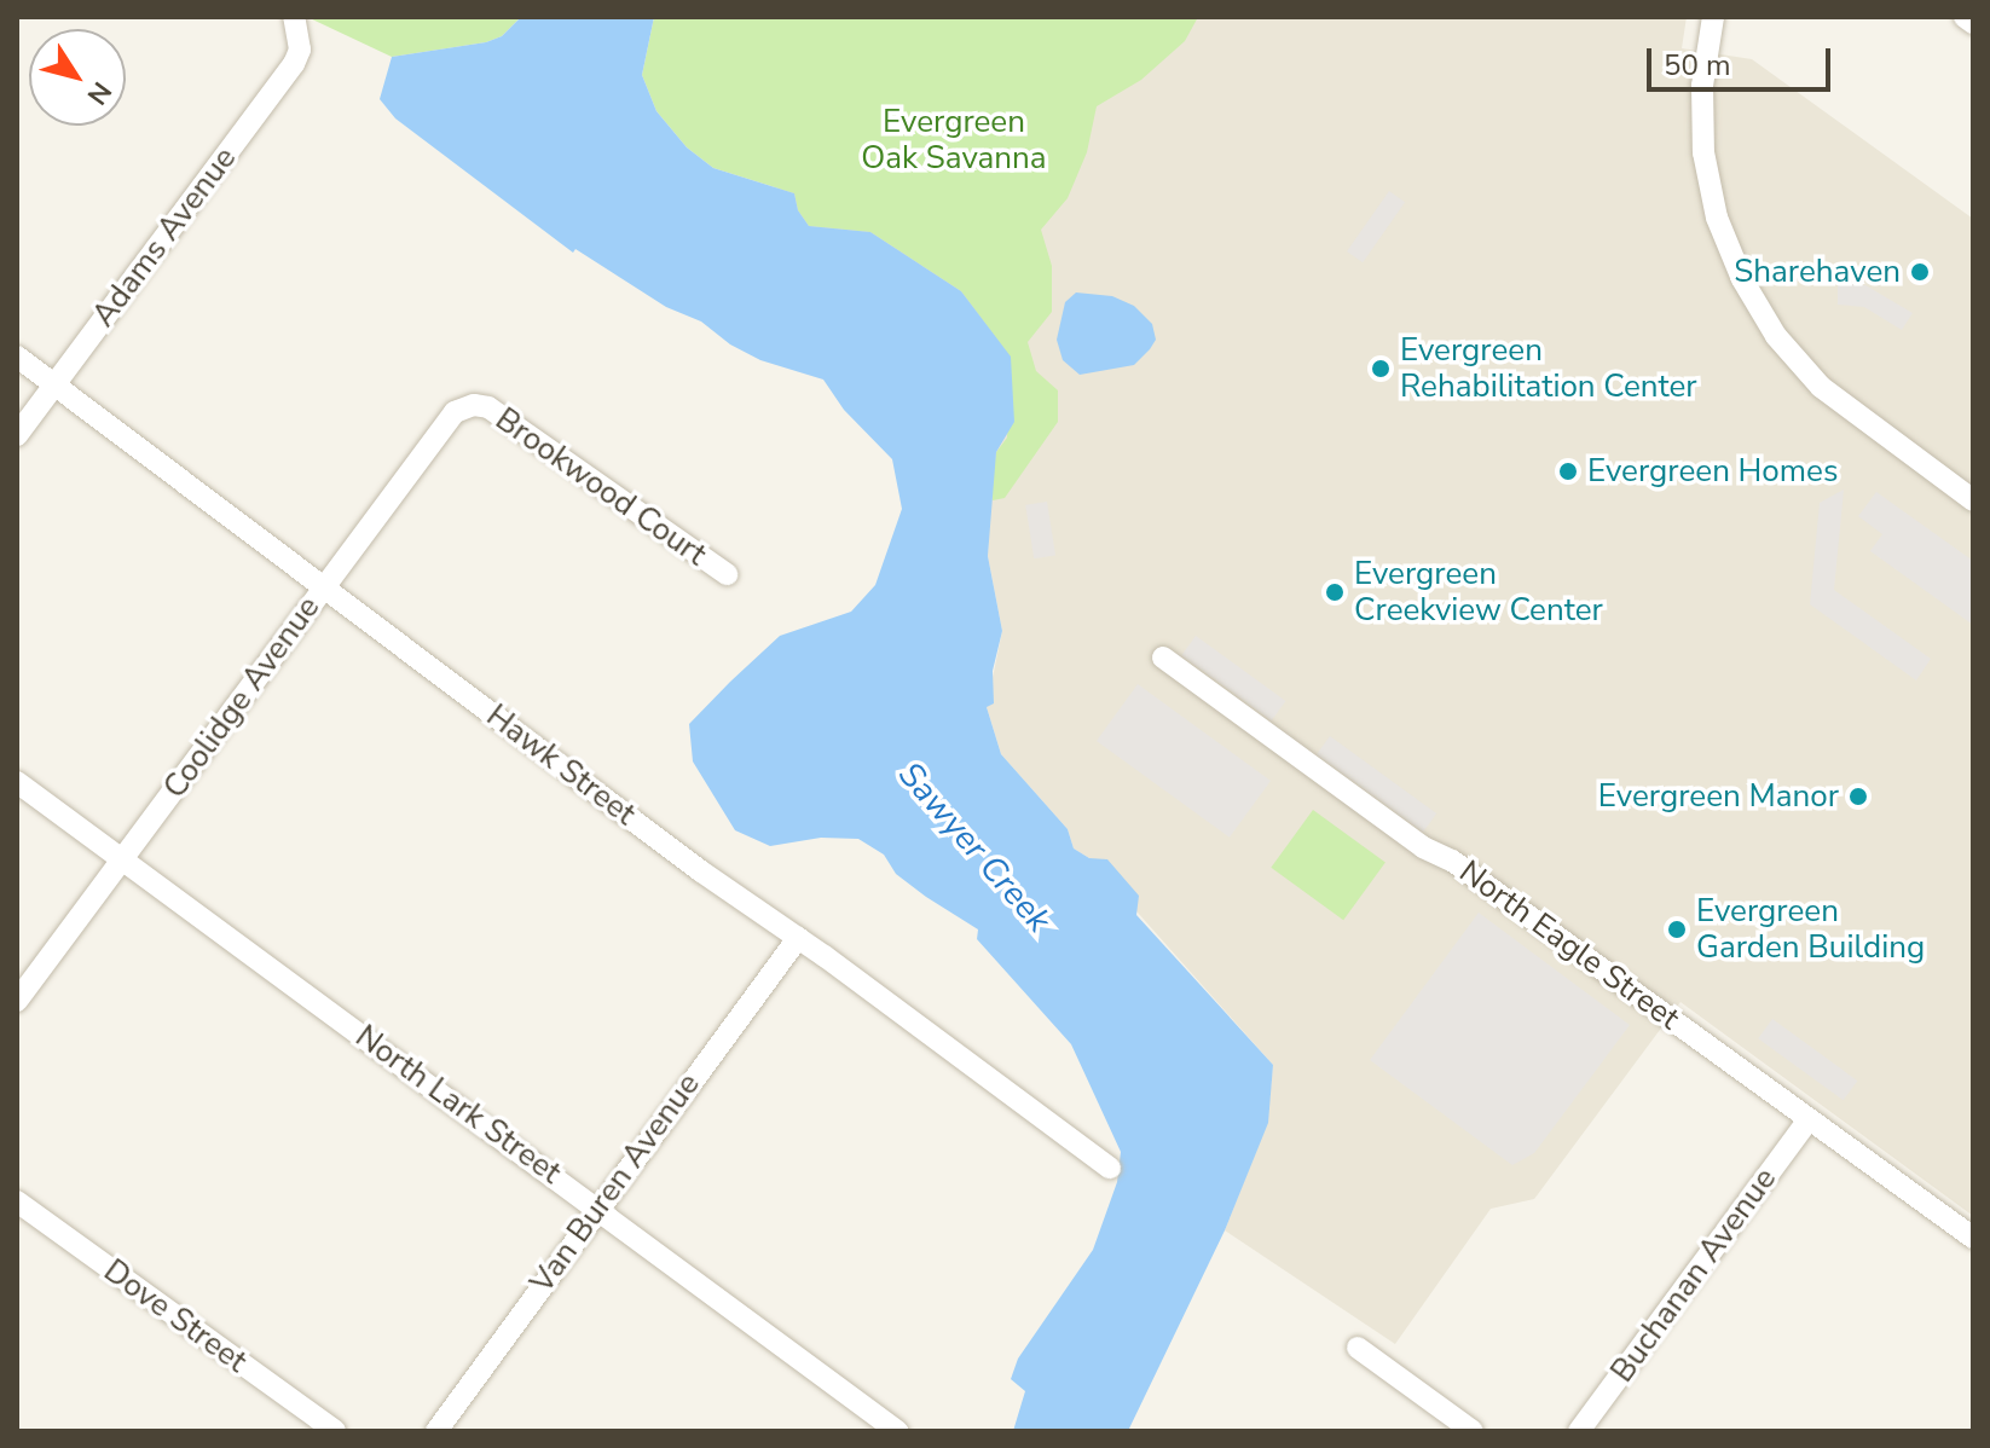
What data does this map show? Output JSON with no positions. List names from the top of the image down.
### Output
{
  "streets": {
    "street": [
      "Adams Avenue",
      "Brookwood Court",
      "Coolidge Avenue",
      "Hawk Street",
      "North Eagle Street",
      "North Lark Street",
      "Van Buren Avenue",
      "Buchanan Avenue",
      "Dove Street"
    ]
  },
  "crossings": [
    ["Adams Avenue", "Hawk Street"],
    ["Brookwood Court", "Coolidge Avenue"],
    ["Coolidge Avenue", "Hawk Street"],
    ["Coolidge Avenue", "North Lark Street"],
    ["Hawk Street", "Van Buren Avenue"],
    ["North Eagle Street", "Buchanan Avenue"],
    ["North Lark Street", "Van Buren Avenue"]
  ],
  "water": ["Sawyer Creek"],
  "parks": ["Evergreen Oak Savanna"],
  "places": [
    "Sharehaven",
    "Evergreen Rehabilitation Center",
    "Evergreen Homes",
    "Evergreen Creekview Center",
    "Evergreen Manor",
    "Evergreen Garden Building"
  ],
  "scale_bar": "50 m",
  "north": "bottom right"
}
